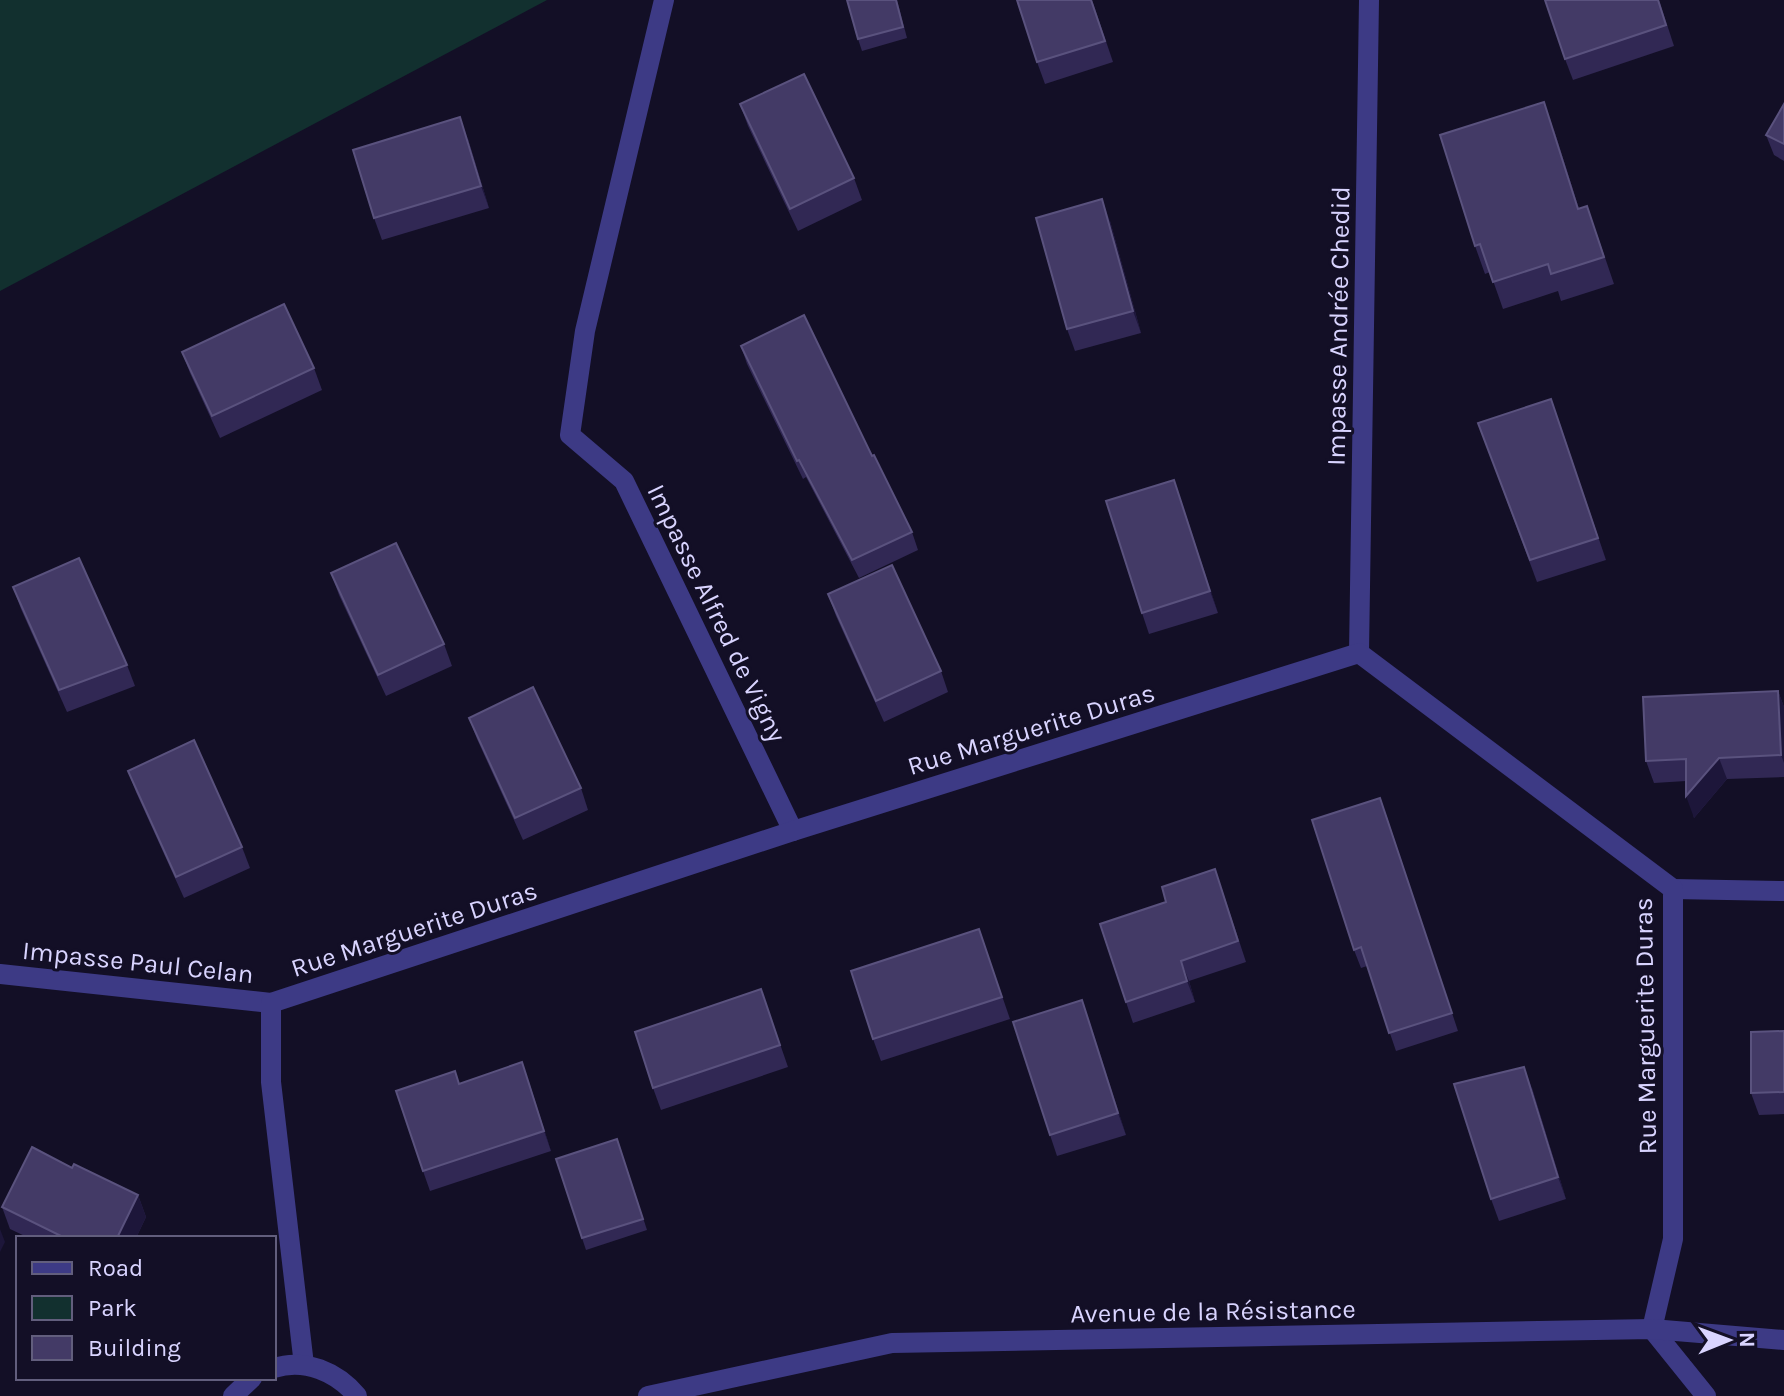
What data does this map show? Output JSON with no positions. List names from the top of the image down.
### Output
{
  "streets": {
    "street": [
      "Impasse Andrée Chedid",
      "Impasse Alfred de Vigny",
      "Rue Marguerite Duras",
      "Impasse Paul Celan",
      "Avenue de la Résistance"
    ]
  },
  "crossings": [
    ["Impasse Andrée Chedid", "Rue Marguerite Duras"],
    ["Impasse Alfred de Vigny", "Rue Marguerite Duras"],
    ["Rue Marguerite Duras", "Impasse Paul Celan"],
    ["Rue Marguerite Duras", "Avenue de la Résistance"]
  ],
  "legend": ["Road", "Park", "Building"],
  "north": "right"
}
